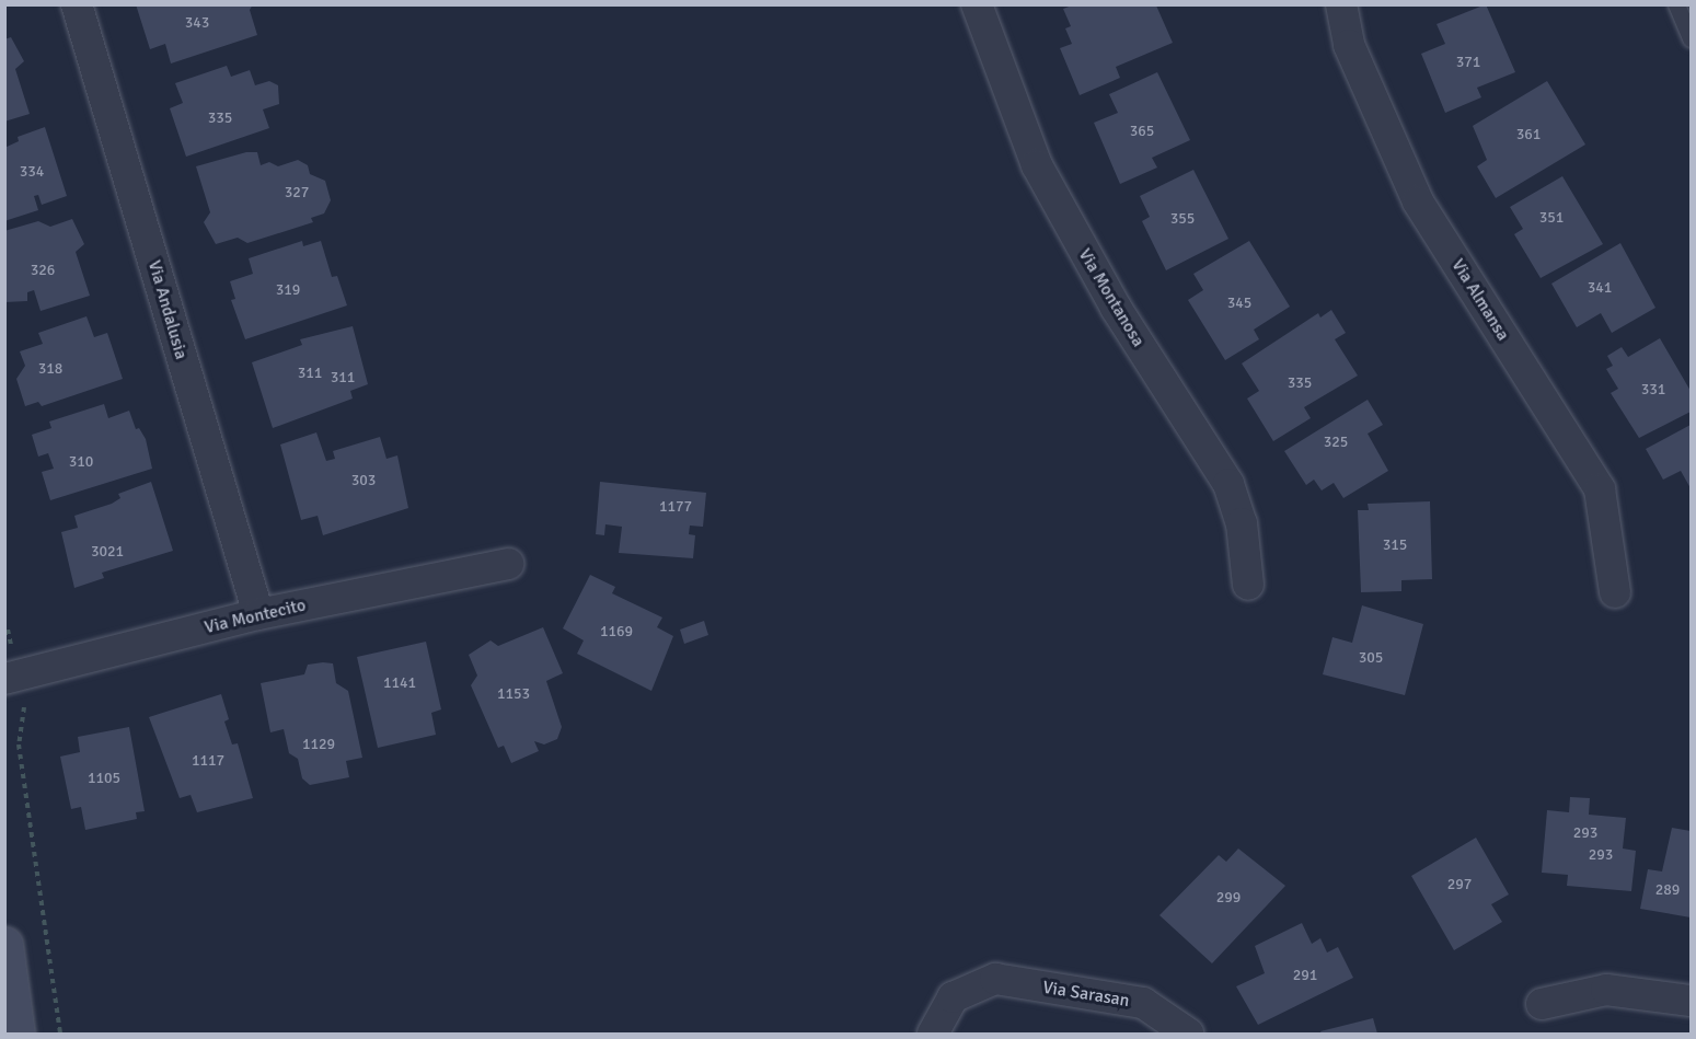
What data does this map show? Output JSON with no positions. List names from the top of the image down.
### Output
{
  "streets": {
    "street": [
      "Via Montanosa",
      "Via Almansa",
      "Via Andalusia",
      "Via Montecito",
      "Via Sarasan"
    ]
  },
  "crossings": [
    ["Via Andalusia", "Via Montecito"]
  ],
  "house_numbers": [
    "343",
    "371",
    "335",
    "365",
    "361",
    "334",
    "327",
    "351",
    "355",
    "326",
    "341",
    "319",
    "345",
    "318",
    "311",
    "311",
    "335",
    "331",
    "325",
    "310",
    "303",
    "1177",
    "315",
    "3021",
    "1169",
    "305",
    "1141",
    "1153",
    "1129",
    "1117",
    "1105",
    "293",
    "293",
    "297",
    "289",
    "299",
    "291"
  ]
}
